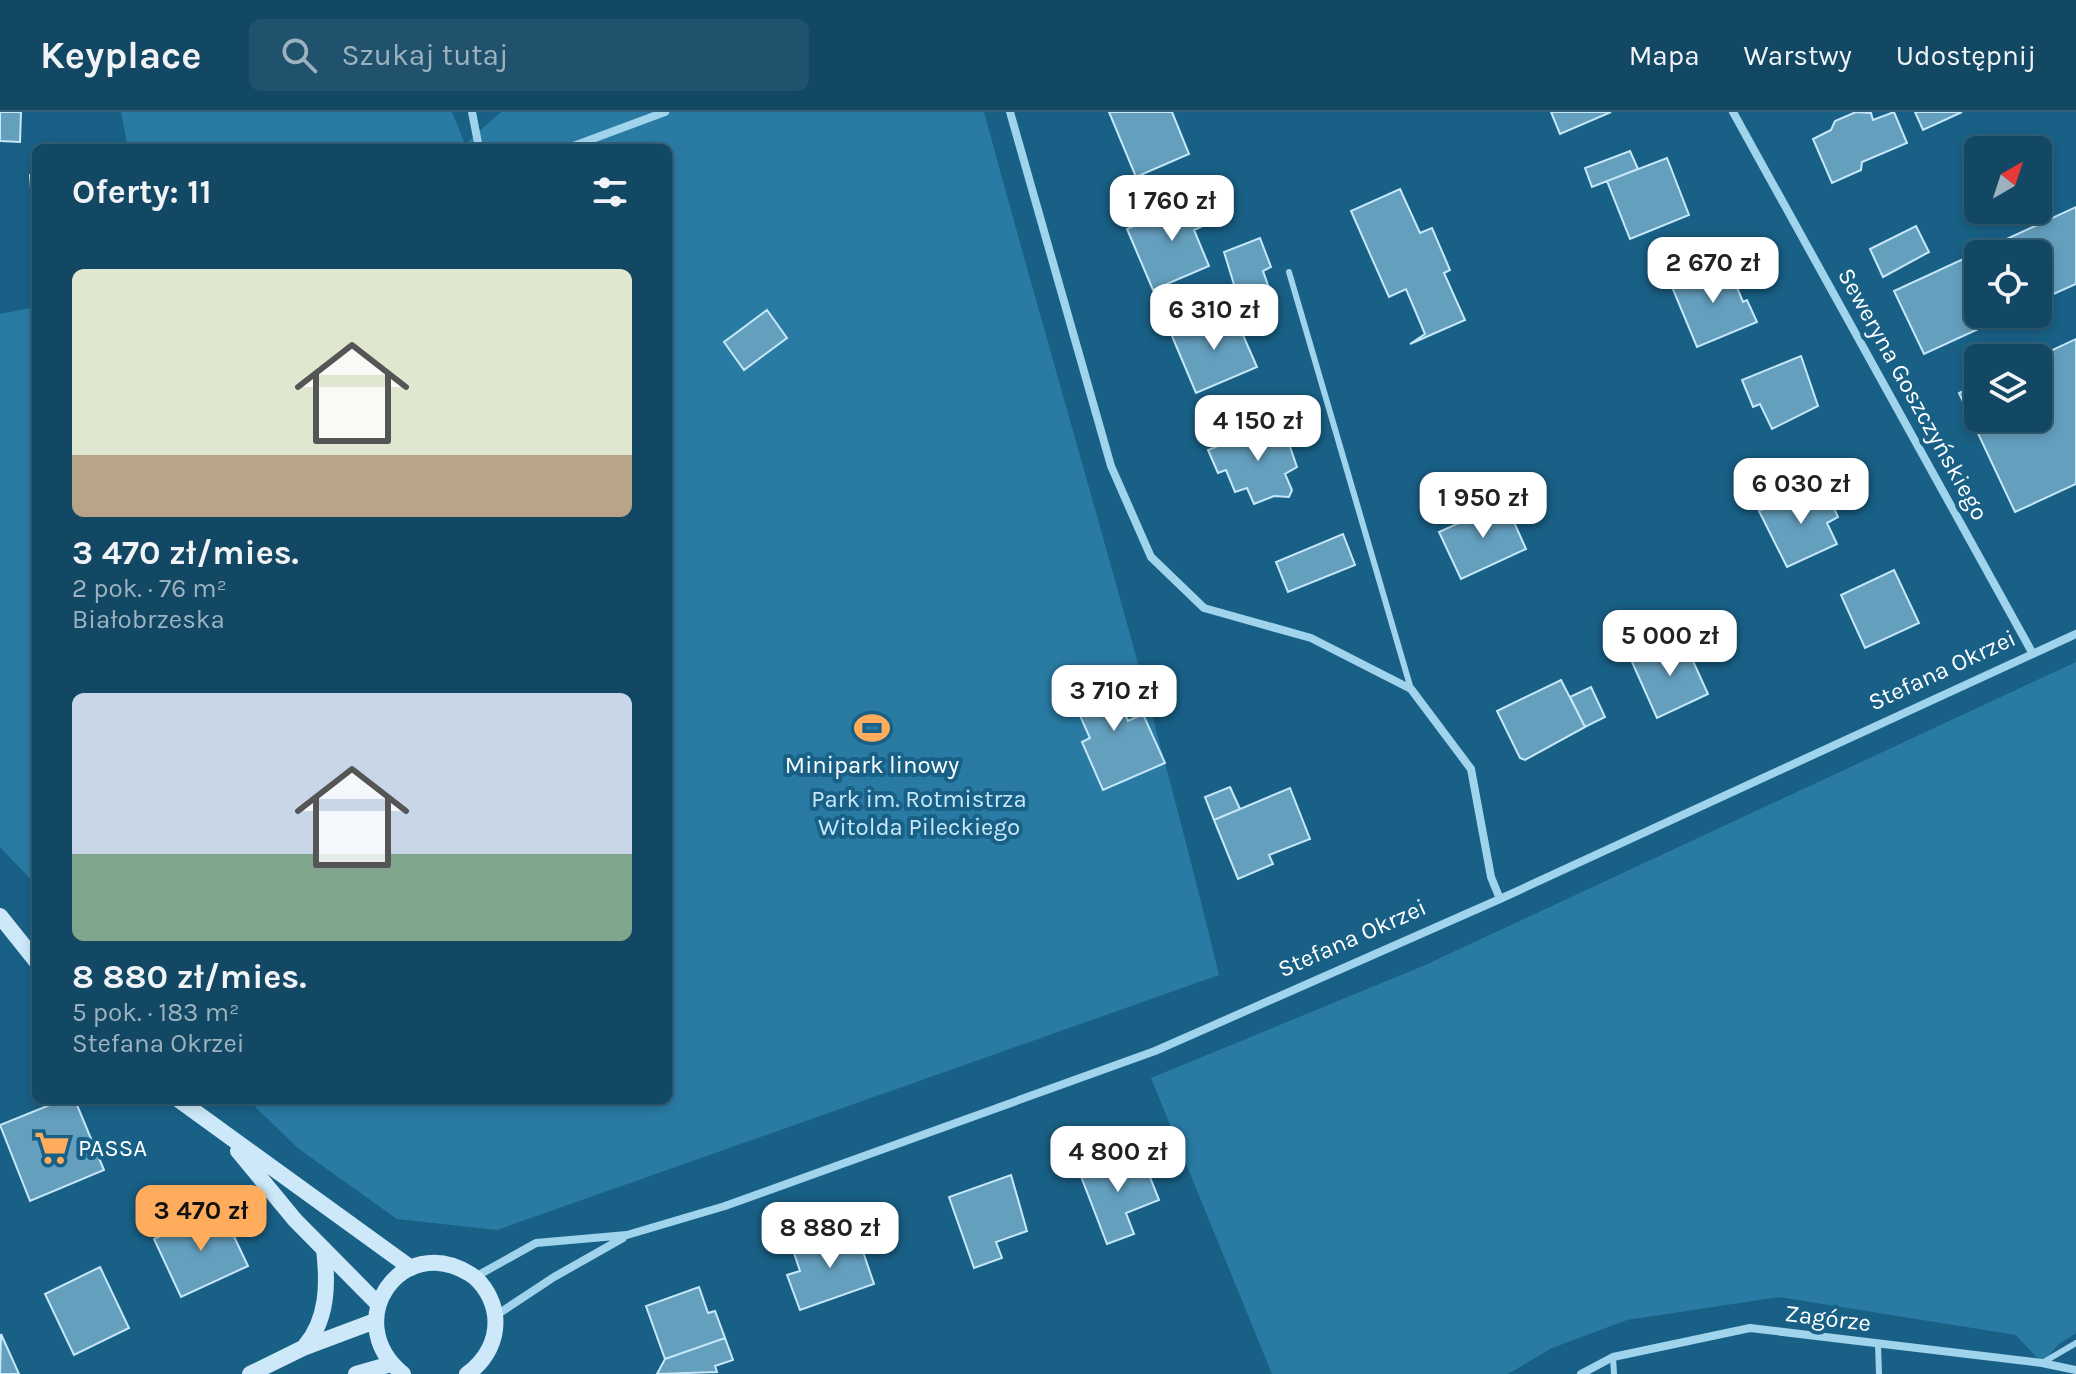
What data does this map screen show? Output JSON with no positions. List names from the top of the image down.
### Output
{
  "streets": {
    "street": ["Seweryna Goszczyńskiego", "Stefana Okrzei", "Zagórze"]
  },
  "crossings": [
    ["Seweryna Goszczyńskiego", "Stefana Okrzei"]
  ],
  "parks": ["Park im. Rotmistrza Witolda Pileckiego"],
  "places": {
    "sports": ["Minipark linowy"],
    "supermarket": ["PASSA"]
  },
  "north": "top right",
  "page": {
    "header": "Keyplace",
    "search": "Szukaj tutaj",
    "nav": ["Mapa", "Warstwy", "Udostępnij"],
    "heading": "Oferty: 11",
    "price": [
      "1 760 zł",
      "2 670 zł",
      "6 310 zł",
      "4 150 zł",
      "6 030 zł",
      "1 950 zł",
      "5 000 zł",
      "3 710 zł",
      "4 800 zł",
      "3 470 zł",
      "8 880 zł"
    ],
    "list": [
      {
        "name": "3 470 zł/mies.",
        "note": "2 pok. · 76 m² · Białobrzeska"
      },
      {
        "name": "8 880 zł/mies.",
        "note": "5 pok. · 183 m² · Stefana Okrzei"
      }
    ]
  }
}
